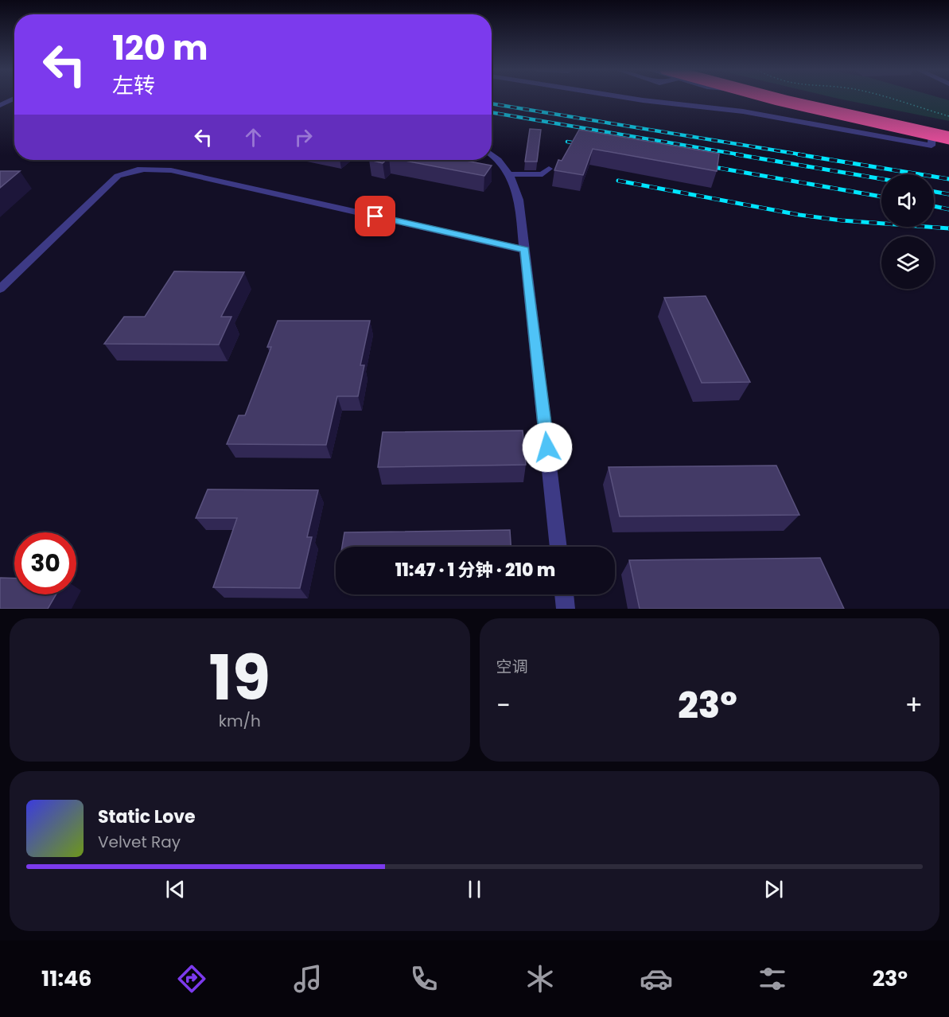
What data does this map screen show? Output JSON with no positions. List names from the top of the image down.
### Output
{
  "page": {
    "turn": ["120 m", "左转"],
    "limit": "30",
    "trip": "11:47 · 1 分钟 · 210 m",
    "tile": [
      ["19", "km/h"],
      "空调"
    ],
    "heat": ["−", "23°", "+"],
    "song": ["Static Love", "Velvet Ray"],
    "tabs": ["11:46", "23°"]
  }
}
